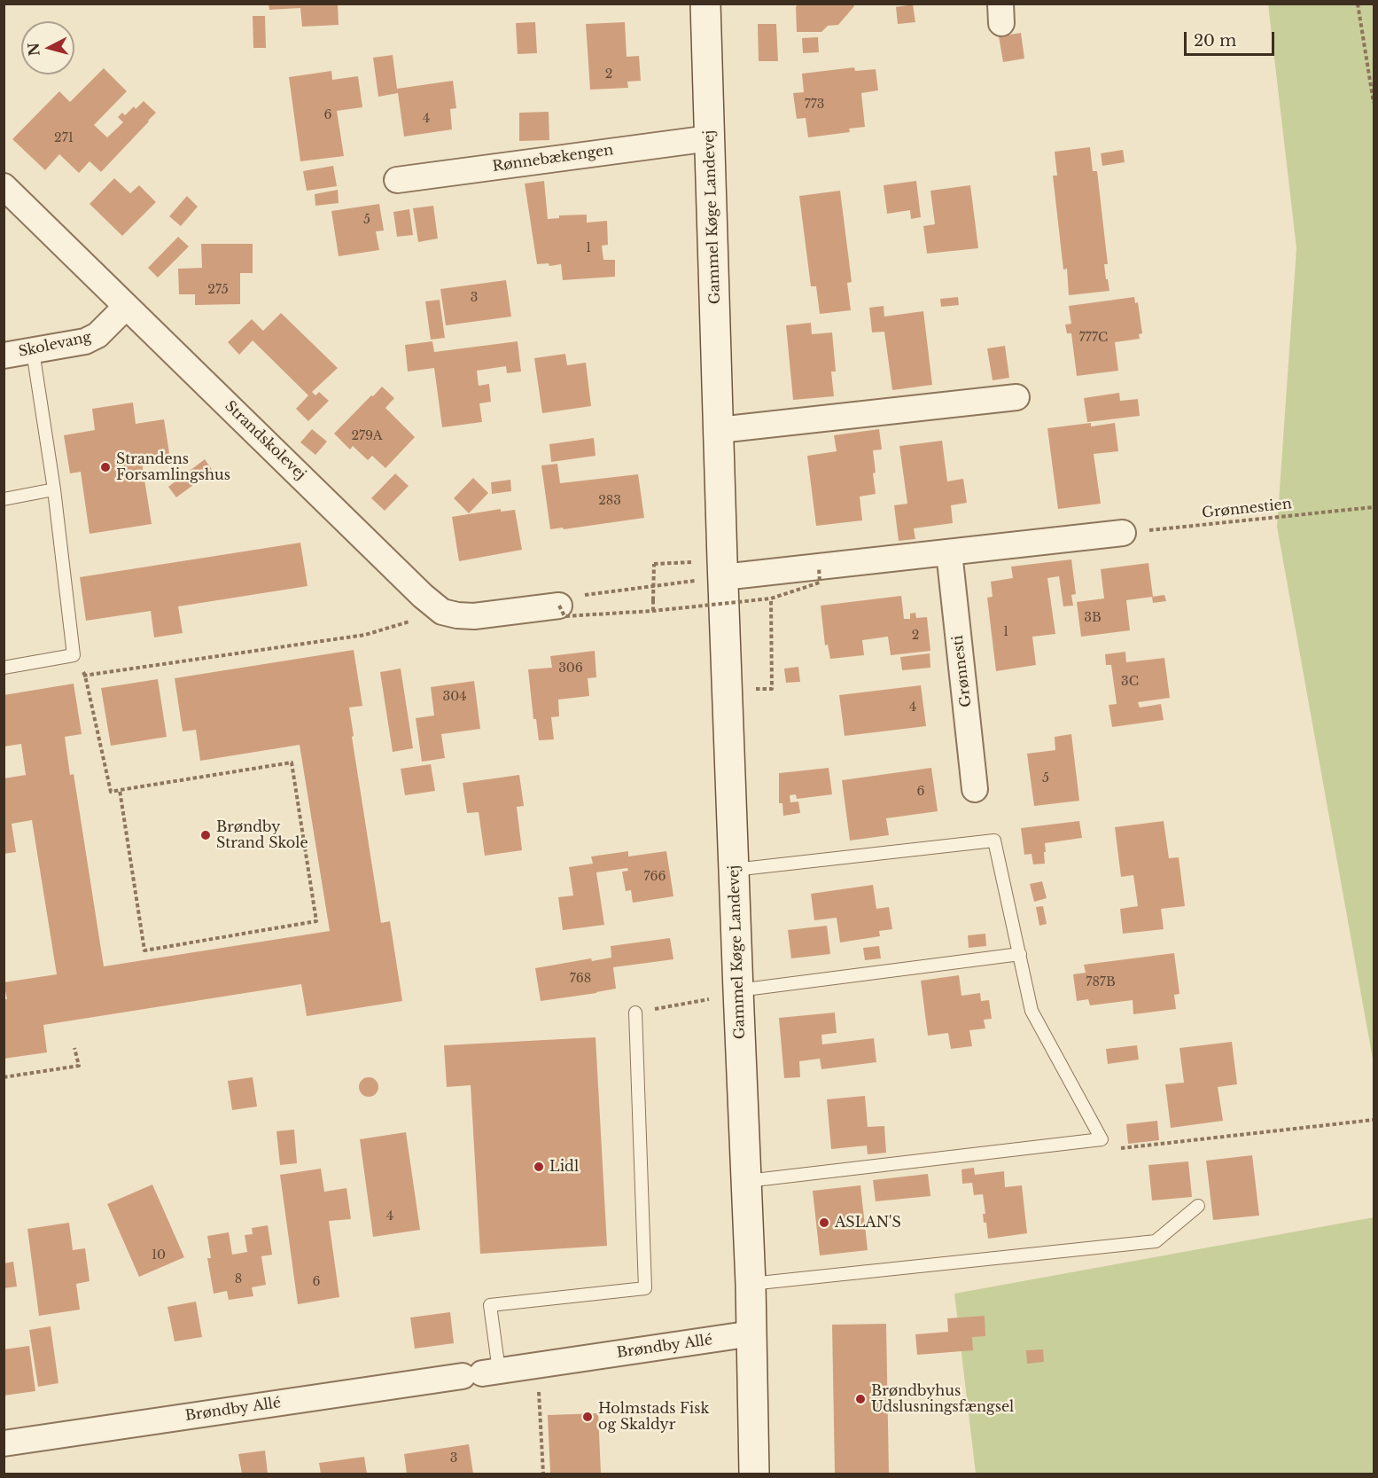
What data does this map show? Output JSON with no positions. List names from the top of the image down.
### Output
{
  "streets": {
    "main road": ["Gammel Køge Landevej"],
    "street": [
      "Rønnebækengen",
      "Skolevang",
      "Strandskolevej",
      "Grønnesti",
      "Brøndby Allé"
    ],
    "path": ["Grønnestien"]
  },
  "crossings": [
    ["Rønnebækengen", "Gammel Køge Landevej"],
    ["Gammel Køge Landevej", "Brøndby Allé"],
    ["Skolevang", "Strandskolevej"]
  ],
  "places": [
    "Strandens Forsamlingshus",
    "Brøndby Strand Skole",
    "Lidl",
    "ASLAN'S",
    "Brøndbyhus Udslusningsfængsel",
    "Holmstads Fisk og Skaldyr"
  ],
  "house_numbers": [
    "2",
    "773",
    "6",
    "4",
    "271",
    "5",
    "1",
    "275",
    "3",
    "777C",
    "279A",
    "283",
    "3B",
    "1",
    "2",
    "306",
    "3C",
    "304",
    "4",
    "5",
    "6",
    "766",
    "768",
    "787B",
    "4",
    "10",
    "8",
    "6",
    "3"
  ],
  "scale_bar": "20 m",
  "north": "left"
}
